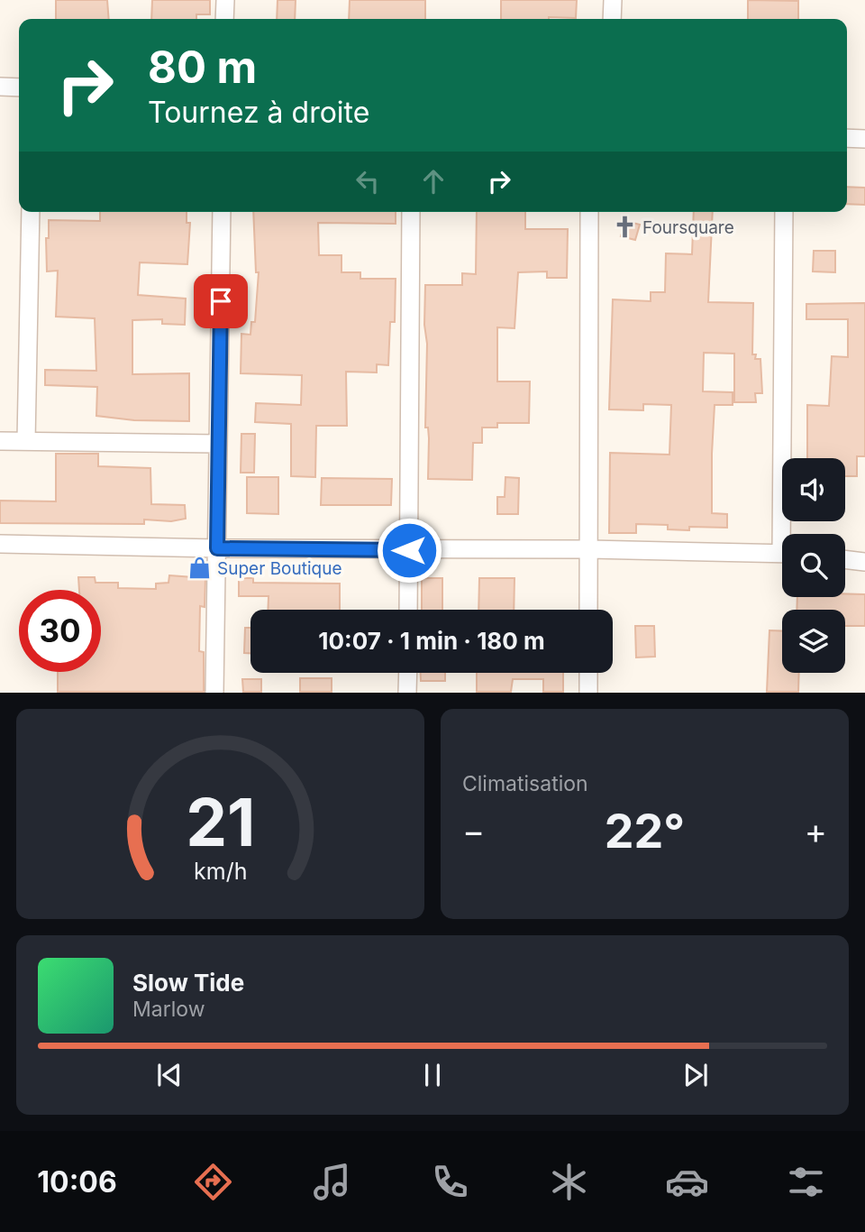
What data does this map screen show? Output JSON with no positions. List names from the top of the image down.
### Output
{
  "places": {
    "church": ["Foursquare"],
    "shop": ["Super Boutique"]
  },
  "page": {
    "turn": ["80 m", "Tournez à droite"],
    "limit": "30",
    "trip": "10:07 · 1 min · 180 m",
    "tile": "Climatisation",
    "heat": ["−", "22°", "+"],
    "song": ["Slow Tide", "Marlow"],
    "tabs": "10:06",
    "gauge": ["21", "km/h"]
  }
}
